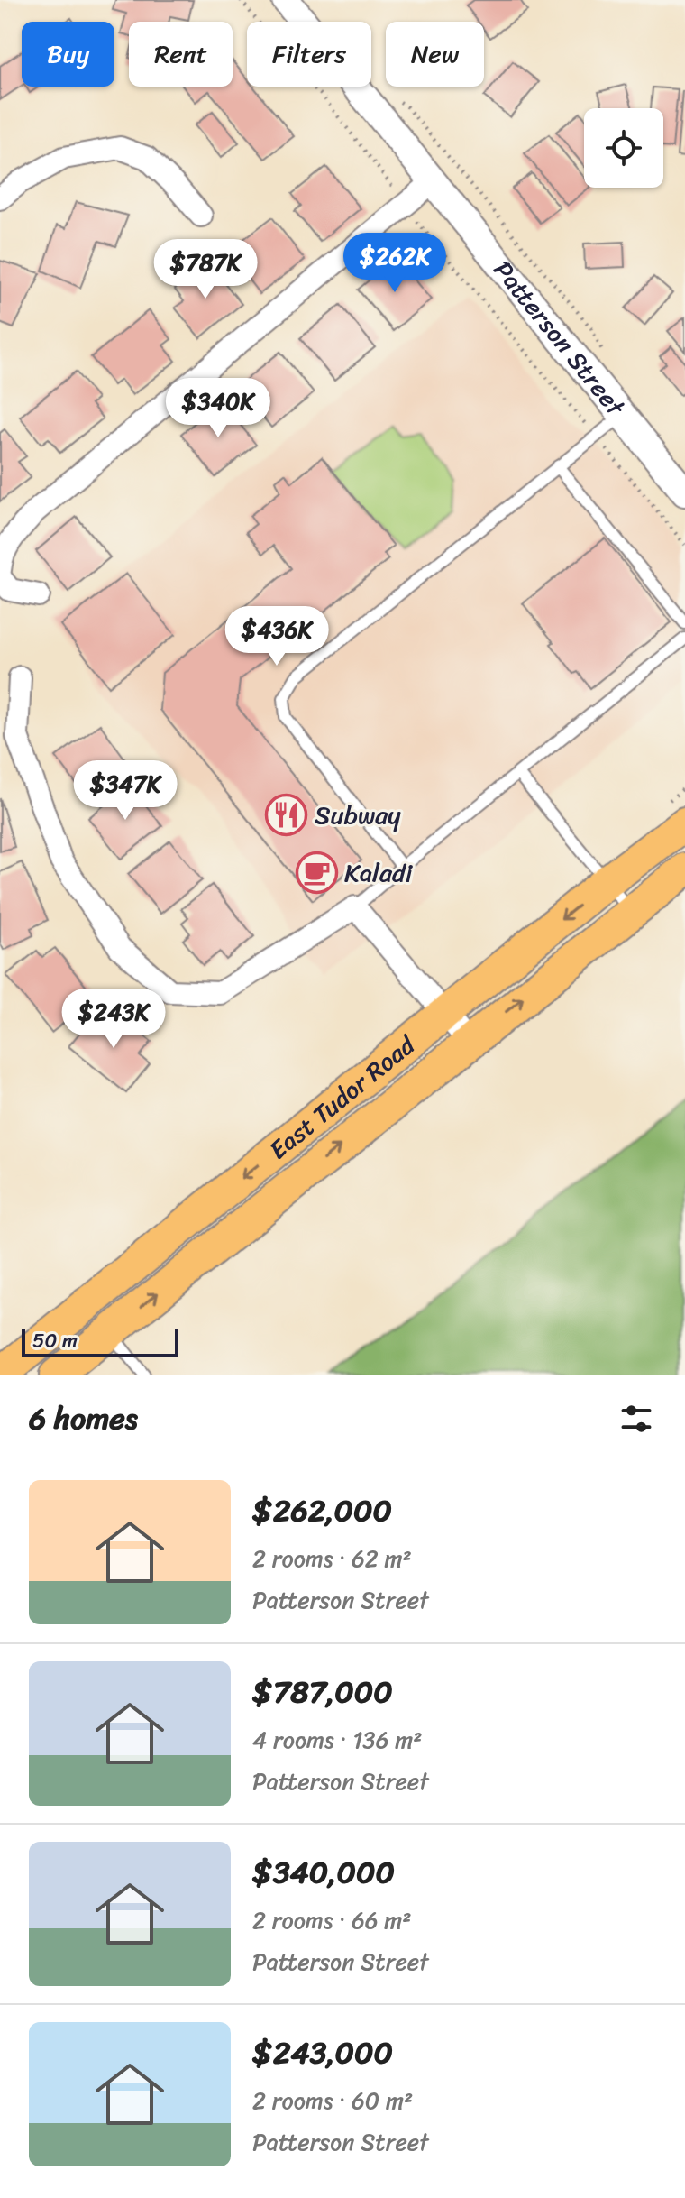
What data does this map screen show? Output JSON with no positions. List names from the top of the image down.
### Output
{
  "streets": {
    "main road": ["East Tudor Road"],
    "street": ["Patterson Street"]
  },
  "places": {
    "restaurant": ["Subway"],
    "cafe": ["Kaladi"]
  },
  "scale_bar": "50 m",
  "page": {
    "chip": [
      "Buy",
      "Rent",
      "Filters",
      "New"
    ],
    "price": [
      "$262K",
      "$787K",
      "$340K",
      "$436K",
      "$347K",
      "$243K"
    ],
    "scale": "50 m",
    "heading": "6 homes",
    "list": [
      {
        "name": "$262,000",
        "note": "2 rooms · 62 m² · Patterson Street"
      },
      {
        "name": "$787,000",
        "note": "4 rooms · 136 m² · Patterson Street"
      },
      {
        "name": "$340,000",
        "note": "2 rooms · 66 m² · Patterson Street"
      },
      {
        "name": "$243,000",
        "note": "2 rooms · 60 m² · Patterson Street"
      }
    ]
  }
}
